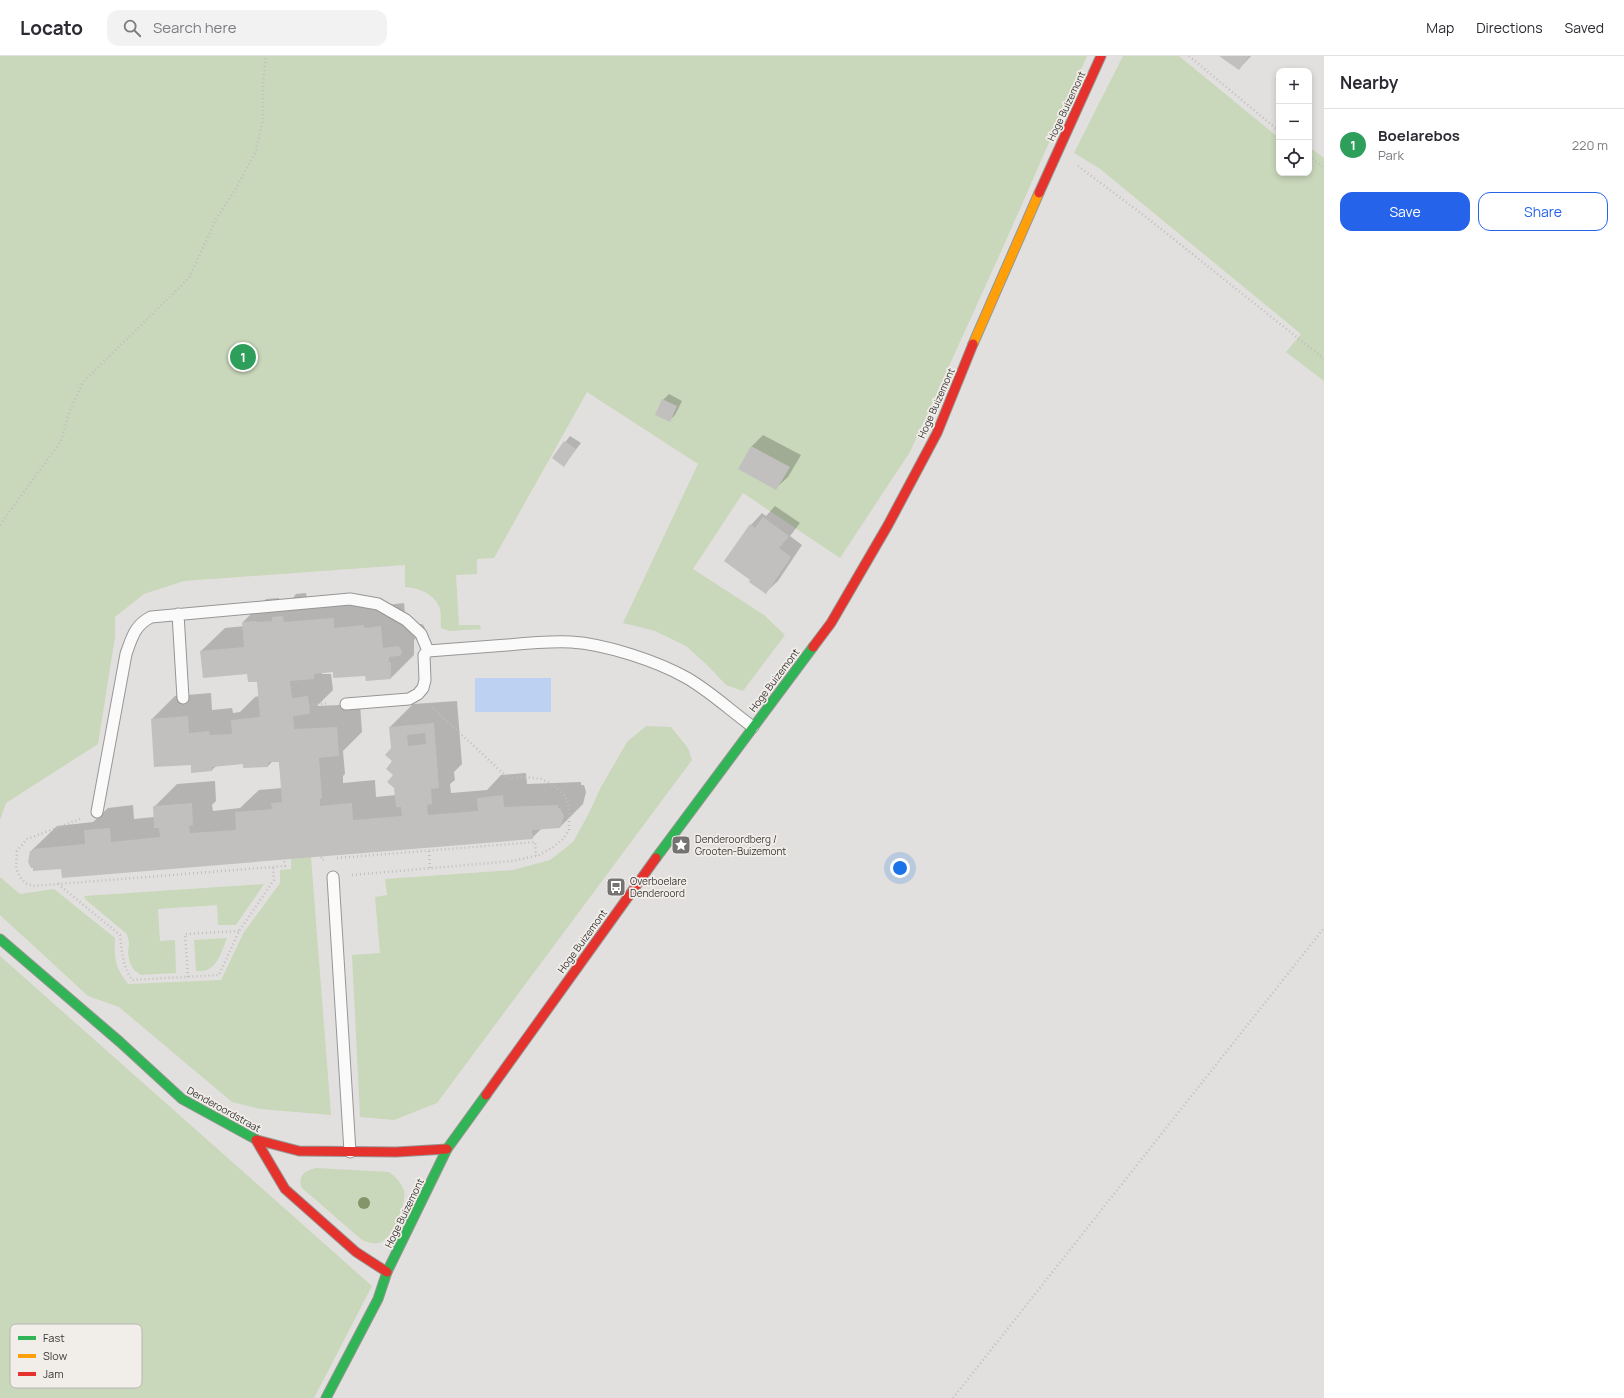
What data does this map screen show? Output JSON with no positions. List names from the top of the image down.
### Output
{
  "streets": {
    "street": ["Hoge Buizemont", "Denderoordstraat"]
  },
  "crossings": [
    ["Hoge Buizemont", "Denderoordstraat"]
  ],
  "places": {
    "place": ["Denderoordberg / Grooten-Buizemont"],
    "bus stop": ["Overboelare Denderoord"]
  },
  "legend": ["Fast", "Slow", "Jam"],
  "page": {
    "header": "Locato",
    "search": "Search here",
    "nav": ["Map", "Directions", "Saved"],
    "heading": "Nearby",
    "map_buttons": ["+", "−"],
    "list": [
      {
        "mark": "1",
        "name": "Boelarebos",
        "note": "Park",
        "value": "220 m"
      }
    ],
    "buttons": ["Save", "Share"],
    "pins": "1"
  }
}
